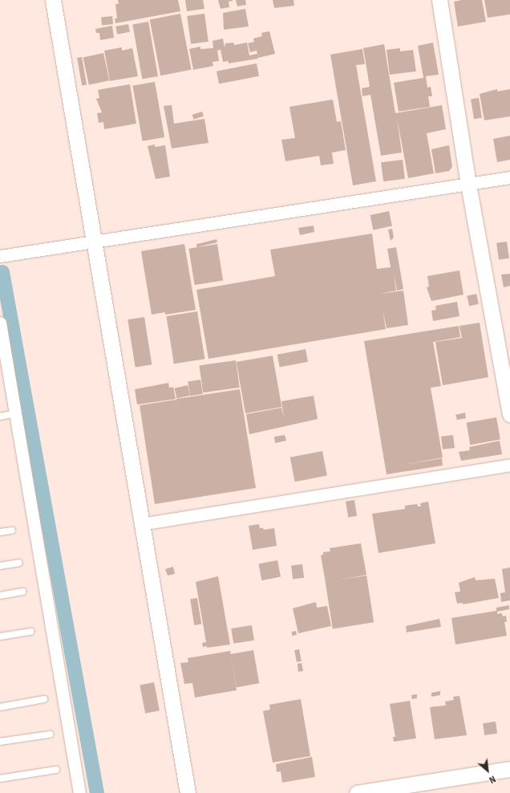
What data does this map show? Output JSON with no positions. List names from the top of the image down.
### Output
{
  "north": "bottom right"
}
